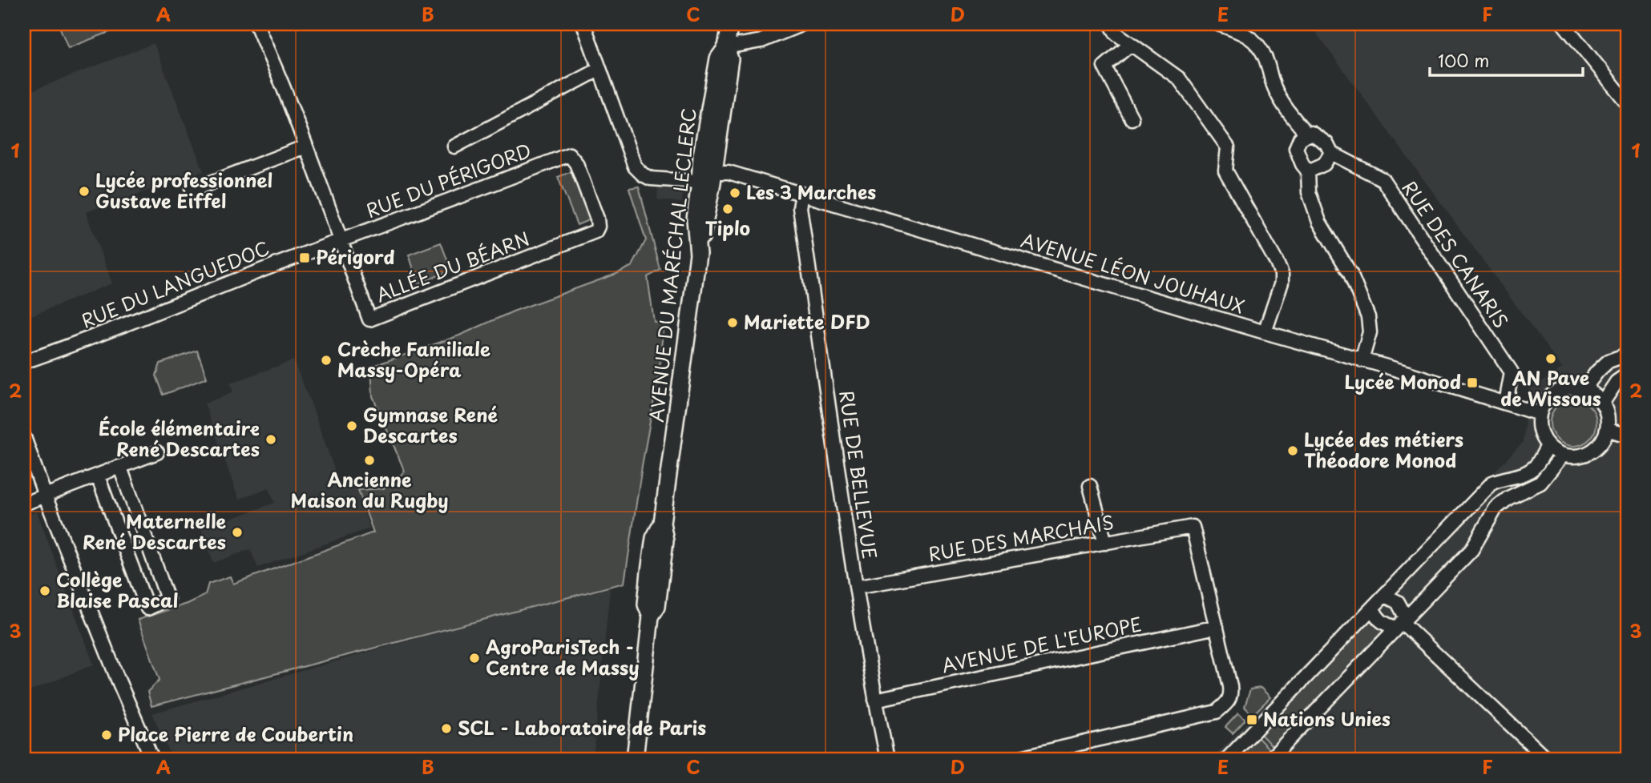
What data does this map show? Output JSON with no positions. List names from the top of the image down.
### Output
{
  "streets": {
    "main road": ["AVENUE DU MARÉCHAL LECLERC"],
    "street": [
      "RUE DU PÉRIGORD",
      "RUE DES CANARIS",
      "ALLÉE DU BÉARN",
      "AVENUE LÉON JOUHAUX",
      "RUE DU LANGUEDOC",
      "RUE DE BELLEVUE",
      "RUE DES MARCHAIS",
      "AVENUE DE L'EUROPE"
    ]
  },
  "crossings": [
    ["RUE DU PÉRIGORD", "ALLÉE DU BÉARN"],
    ["RUE DU PÉRIGORD", "RUE DU LANGUEDOC"],
    ["RUE DES CANARIS", "AVENUE LÉON JOUHAUX"],
    ["AVENUE DU MARÉCHAL LECLERC", "AVENUE LÉON JOUHAUX"],
    ["ALLÉE DU BÉARN", "RUE DU LANGUEDOC"],
    ["AVENUE LÉON JOUHAUX", "RUE DE BELLEVUE"],
    ["RUE DE BELLEVUE", "RUE DES MARCHAIS"],
    ["RUE DE BELLEVUE", "AVENUE DE L'EUROPE"],
    ["RUE DES MARCHAIS", "AVENUE DE L'EUROPE"]
  ],
  "places": {
    "other": [
      "Lycée professionnel Gustave Eiffel",
      "Les 3 Marches",
      "Tiplo",
      "Mariette DFD",
      "AN Pave de Wissous",
      "Crèche Familiale Massy-Opéra",
      "Gymnase René Descartes",
      "École élémentaire René Descartes",
      "Lycée des métiers Théodore Monod",
      "Ancienne Maison du Rugby",
      "Maternelle René Descartes",
      "Collège Blaise Pascal",
      "AgroParisTech - Centre de Massy",
      "SCL - Laboratoire de Paris",
      "Place Pierre de Coubertin"
    ],
    "transit": ["Périgord", "Lycée Monod", "Nations Unies"]
  },
  "scale_bar": "100 m",
  "grid": {
    "columns": [
      "A",
      "B",
      "C",
      "D",
      "E",
      "F"
    ],
    "rows": ["1", "2", "3"]
  }
}
